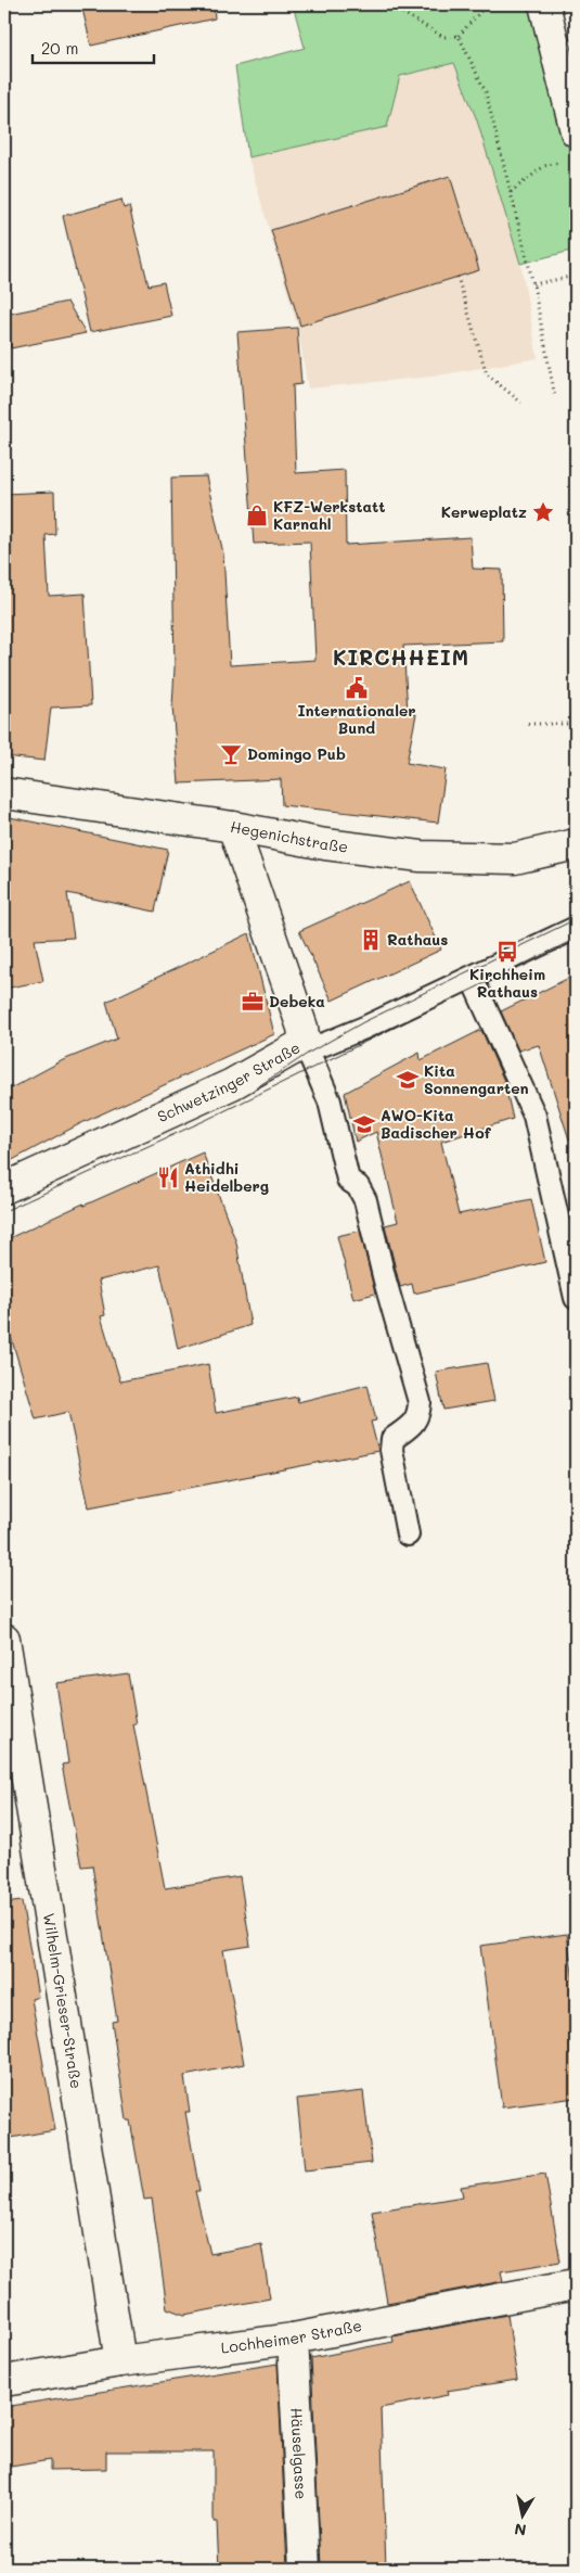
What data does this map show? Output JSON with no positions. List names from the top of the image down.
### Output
{
  "streets": {
    "street": [
      "Hegenichstraße",
      "Schwetzinger Straße",
      "Wilhelm-Grieser-Straße",
      "Lochheimer Straße",
      "Häuselgasse"
    ]
  },
  "crossings": [
    ["Hegenichstraße", "Schwetzinger Straße"],
    ["Wilhelm-Grieser-Straße", "Lochheimer Straße"],
    ["Lochheimer Straße", "Häuselgasse"]
  ],
  "districts": ["KIRCHHEIM"],
  "places": {
    "place": ["Kerweplatz"],
    "shop": ["KFZ-Werkstatt Karnahl"],
    "public building": ["Internationaler Bund"],
    "bar": ["Domingo Pub"],
    "building": ["Rathaus"],
    "bus stop": ["Kirchheim Rathaus"],
    "office": ["Debeka"],
    "school or university": ["Kita Sonnengarten", "AWO-Kita Badischer Hof"],
    "restaurant": ["Athidhi Heidelberg"]
  },
  "scale_bar": "20 m",
  "north": "bottom"
}
